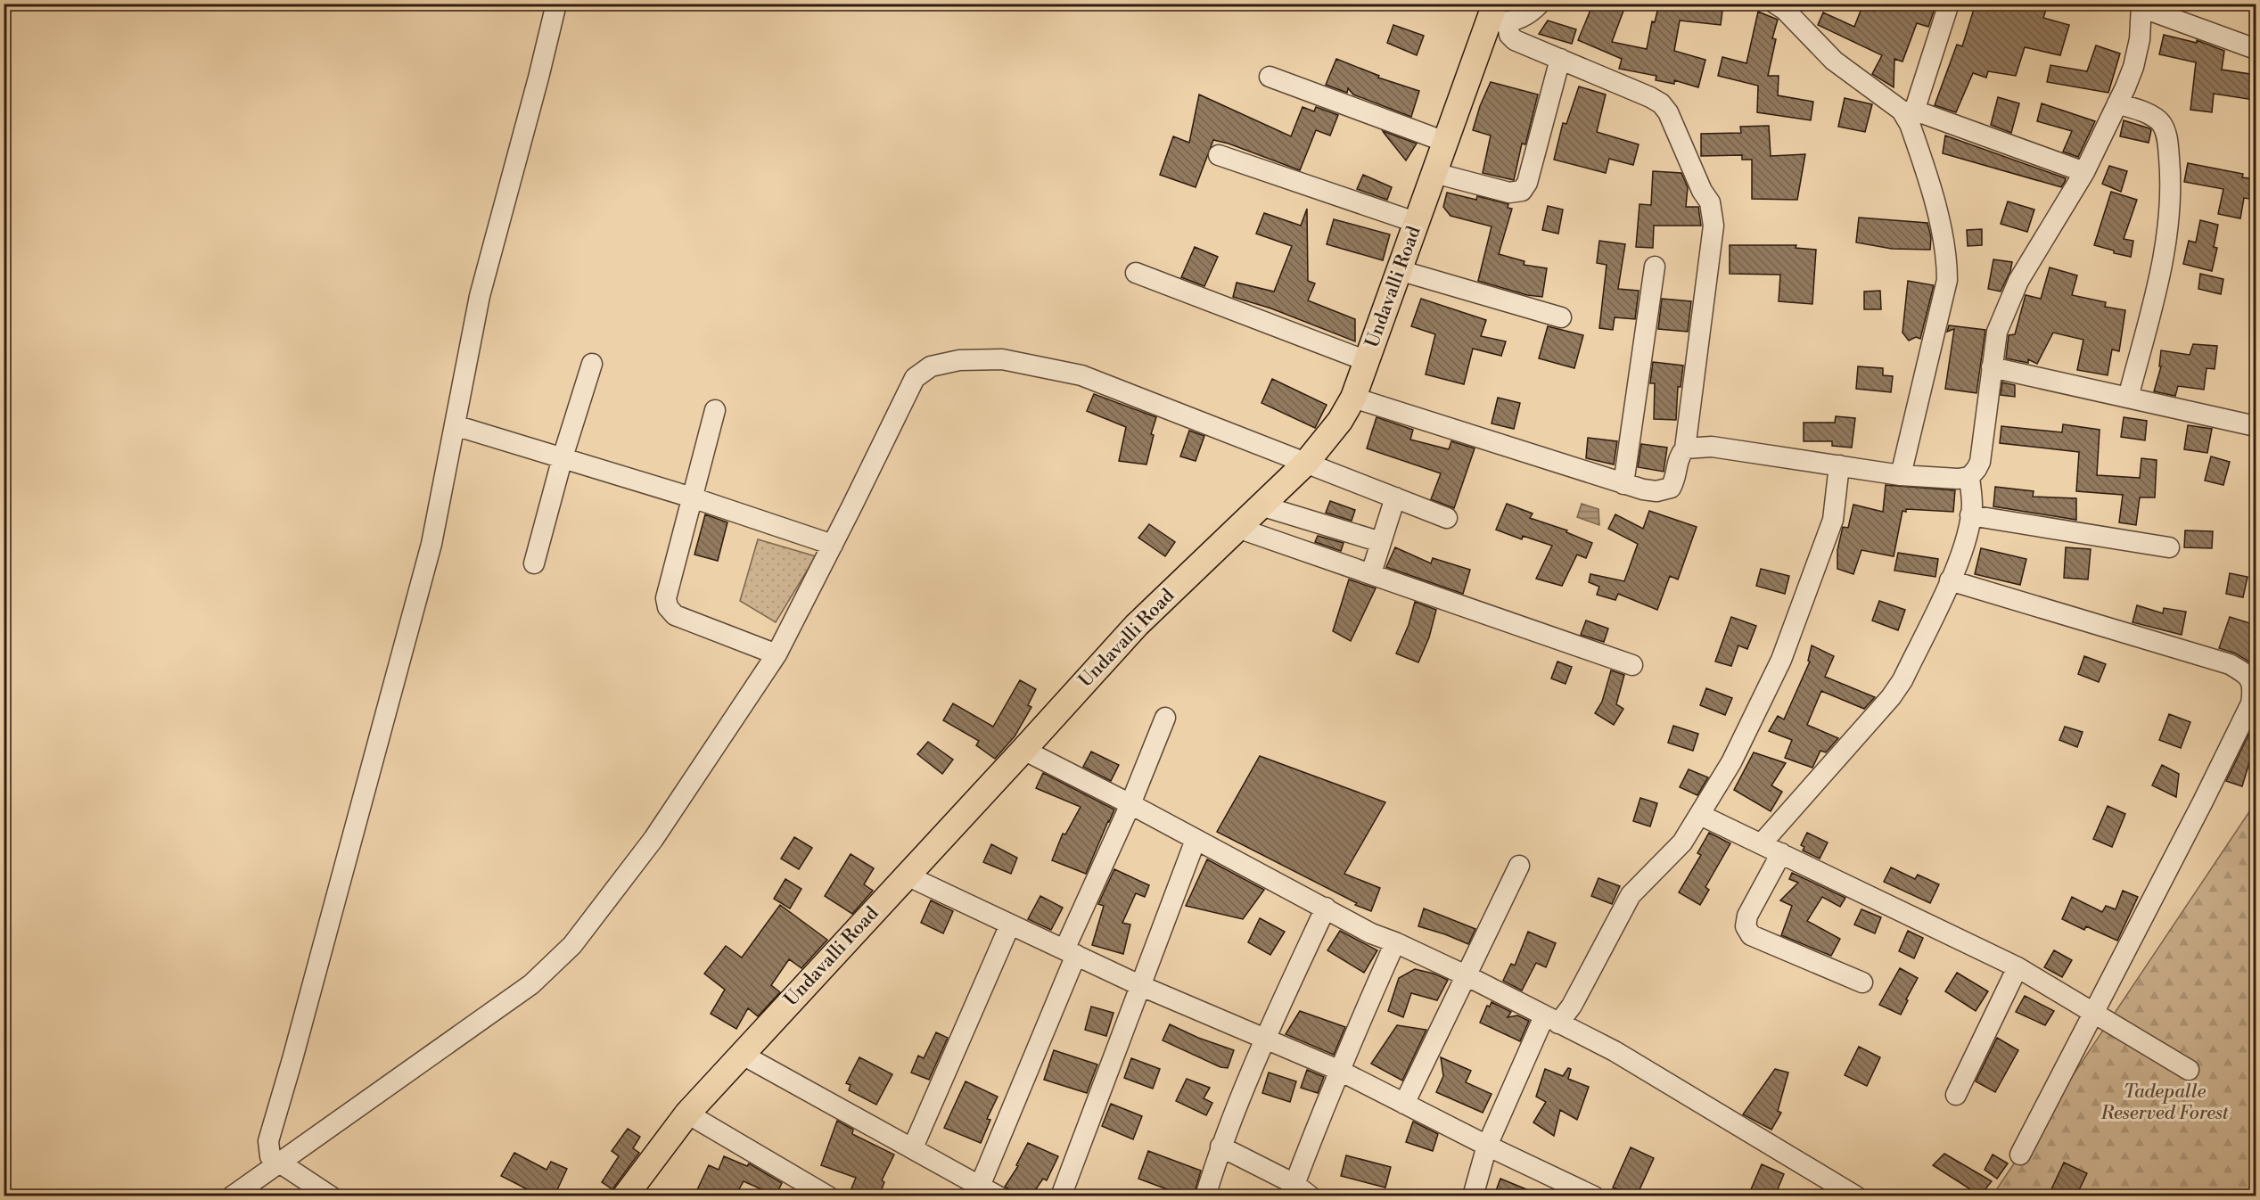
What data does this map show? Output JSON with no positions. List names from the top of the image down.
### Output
{
  "streets": {
    "main road": ["Undavalli Road"]
  },
  "parks": ["Tadepalle Reserved Forest"]
}
